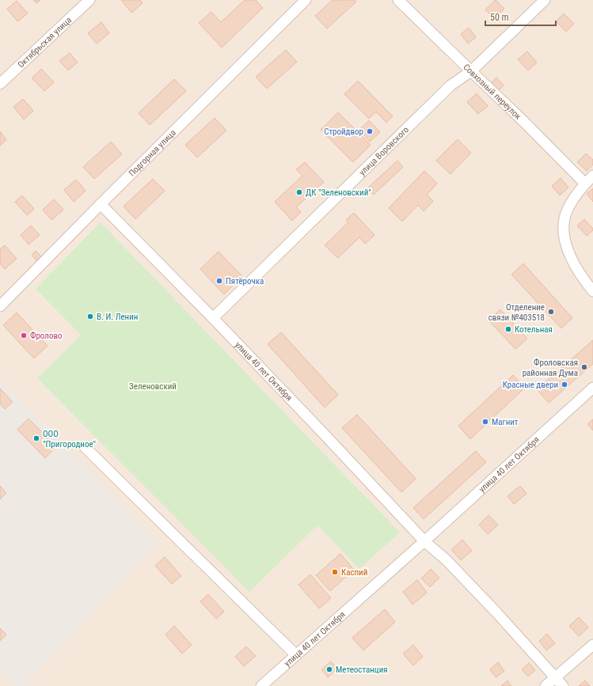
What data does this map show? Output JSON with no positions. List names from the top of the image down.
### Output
{
  "streets": {
    "street": [
      "Октябрьская улица",
      "Совхозный переулок",
      "улица Воровского",
      "Подгорная улица",
      "улица 40 лет Октября"
    ]
  },
  "crossings": [
    ["Совхозный переулок", "улица Воровского"],
    ["улица Воровского", "улица 40 лет Октября"],
    ["Подгорная улица", "улица 40 лет Октября"]
  ],
  "parks": ["Зеленовский"],
  "places": [
    "Стройдвор",
    "ДК \"Зеленовский\"",
    "Пятёрочка",
    "Отделение связи №403518",
    "В. И. Ленин",
    "Котельная",
    "Фролово",
    "Фроловская районная Дума",
    "Красные двери",
    "Магнит",
    "ООО \"Пригородное\"",
    "Каспий",
    "Метеостанция"
  ],
  "scale_bar": "50 m"
}
